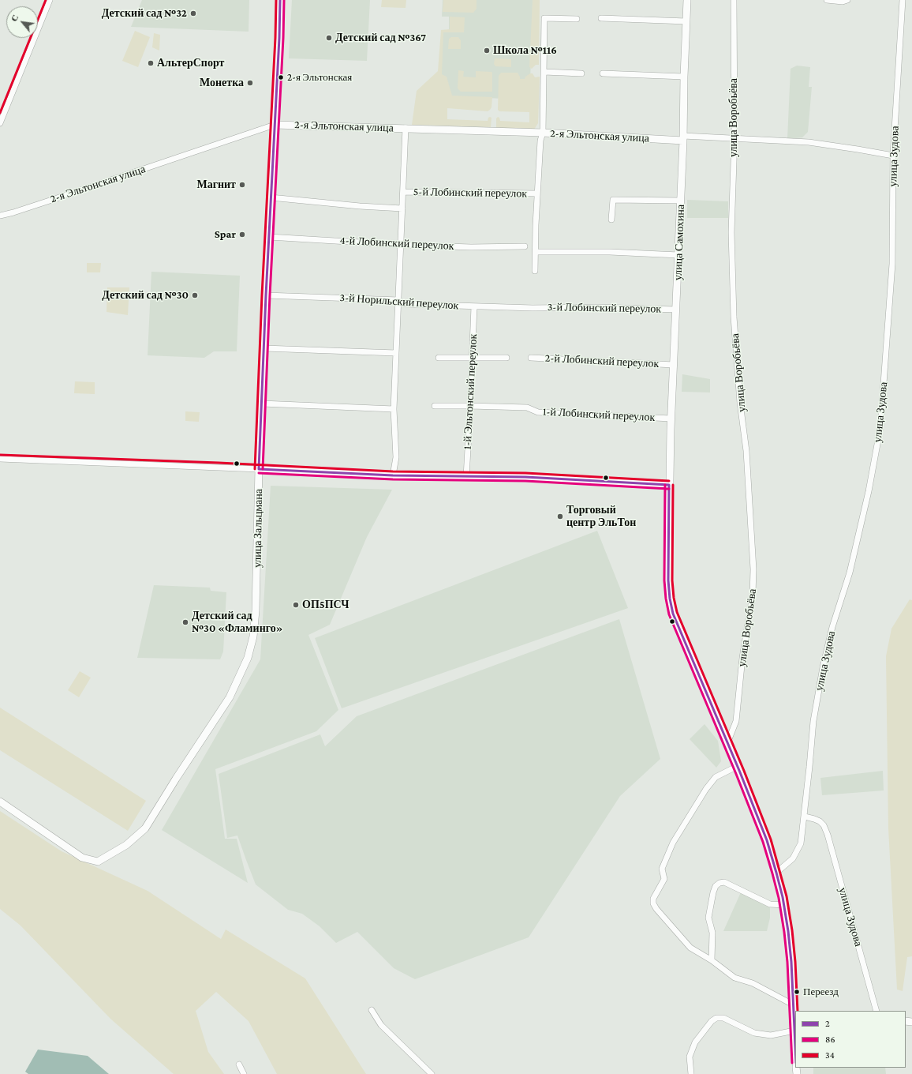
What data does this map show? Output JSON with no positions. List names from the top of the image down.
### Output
{
  "streets": {
    "street": [
      "улица Воробьёва",
      "2-я Эльтонская улица",
      "улица Зудова",
      "5-й Лобинский переулок",
      "улица Самохина",
      "4-й Лобинский переулок",
      "3-й Норильский переулок",
      "3-й Лобинский переулок",
      "2-й Лобинский переулок",
      "1-й Эльтонский переулок",
      "1-й Лобинский переулок",
      "улица Зальцмана"
    ]
  },
  "crossings": [
    ["улица Воробьёва", "улица Самохина"],
    ["2-я Эльтонская улица", "улица Самохина"],
    ["2-я Эльтонская улица", "улица Зальцмана"],
    ["улица Зудова", "улица Самохина"],
    ["улица Самохина", "3-й Лобинский переулок"],
    ["улица Самохина", "2-й Лобинский переулок"],
    ["улица Самохина", "1-й Лобинский переулок"],
    ["4-й Лобинский переулок", "улица Зальцмана"],
    ["3-й Норильский переулок", "3-й Лобинский переулок"],
    ["3-й Норильский переулок", "1-й Эльтонский переулок"],
    ["3-й Норильский переулок", "улица Зальцмана"],
    ["1-й Эльтонский переулок", "1-й Лобинский переулок"]
  ],
  "places": [
    "Детский сад №32",
    "Детский сад №367",
    "Школа №116",
    "АльтерСпорт",
    "2-я Эльтонская",
    "Монетка",
    "Магнит",
    "Spar",
    "Детский сад №30",
    "Торговый центр ЭльТон",
    "ОП5ПСЧ",
    "Детский сад №30 «Фламинго»",
    "Переезд"
  ],
  "lines": ["transit line 2", "transit line 86", "transit line 34"],
  "legend": ["2", "86", "34"],
  "north": "top left"
}
